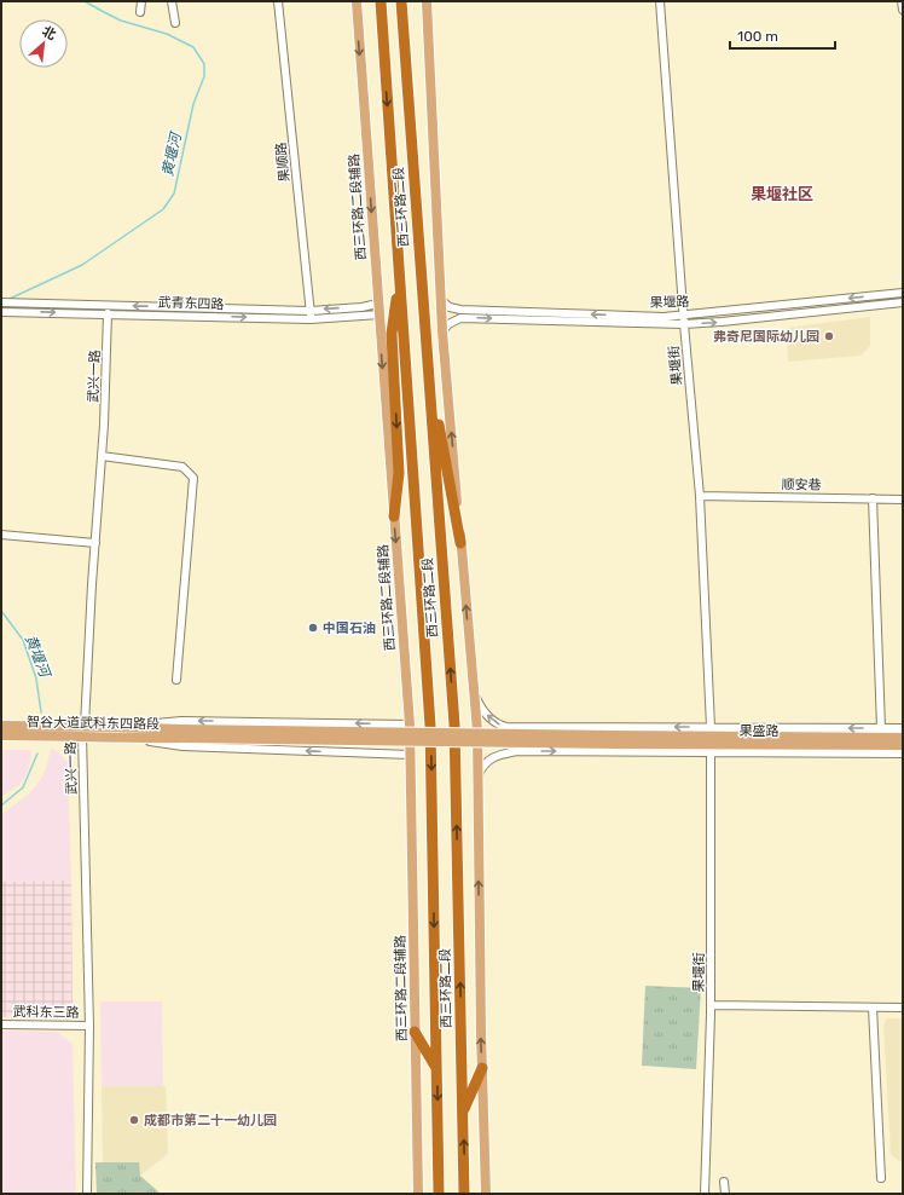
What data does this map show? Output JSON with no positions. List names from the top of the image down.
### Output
{
  "streets": {
    "highway": ["西三环路二段"],
    "main road": ["西三环路二段辅路", "智谷大道武科东四路段", "果盛路"],
    "street": [
      "果顺路",
      "果堰路",
      "武青东四路",
      "果堰街",
      "武兴一路",
      "顺安巷",
      "武科东三路"
    ]
  },
  "crossings": [
    ["果顺路", "武青东四路"],
    ["西三环路二段辅路", "武青东四路"],
    ["果堰路", "果堰街"],
    ["武青东四路", "武兴一路"],
    ["果堰街", "顺安巷"],
    ["武兴一路", "智谷大道武科东四路段"],
    ["武兴一路", "武科东三路"],
    ["智谷大道武科东四路段", "果盛路"]
  ],
  "districts": ["果堰社区"],
  "water": ["黄堰河"],
  "places": ["弗奇尼国际幼儿园", "中国石油", "成都市第二十一幼儿园"],
  "scale_bar": "100 m",
  "north": "top right"
}
